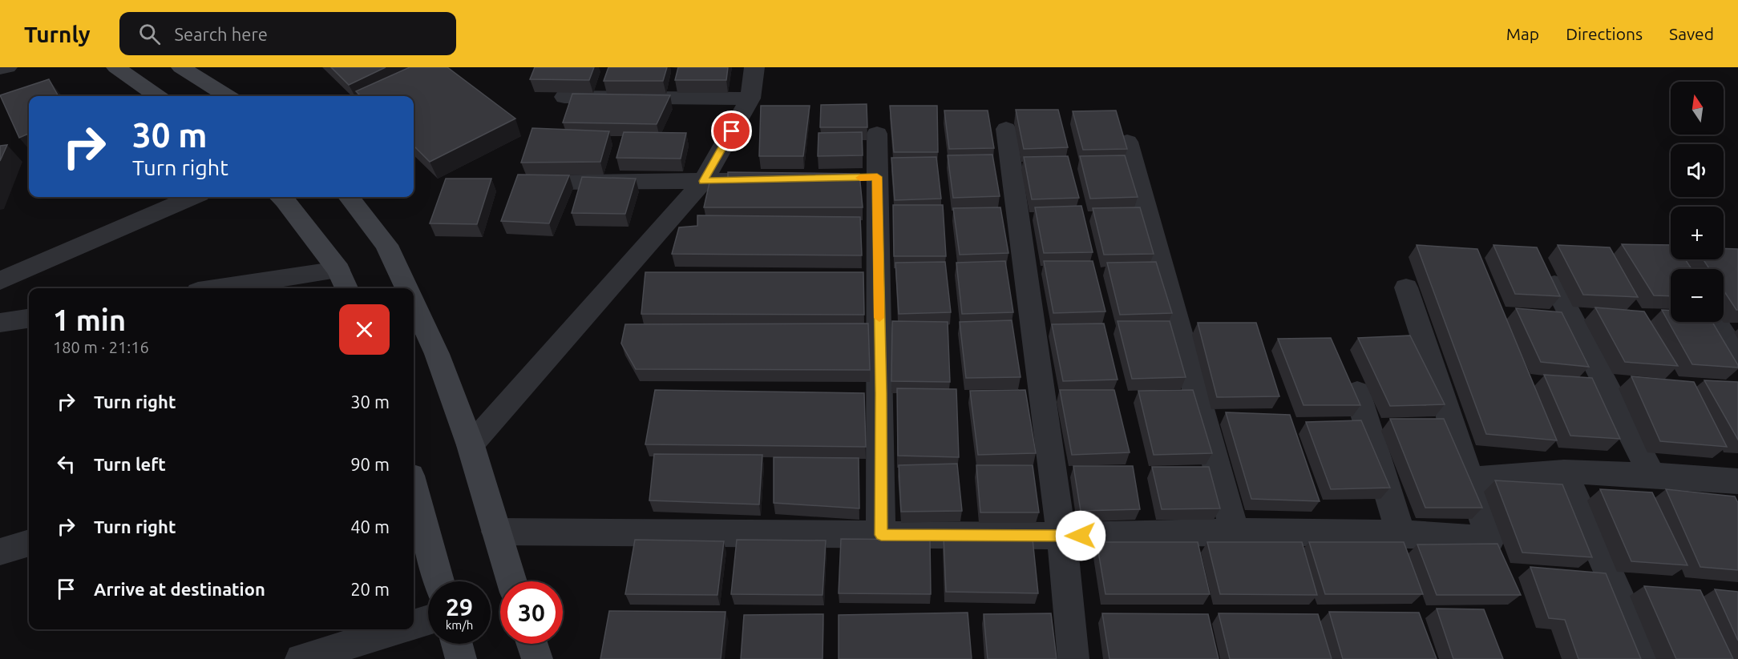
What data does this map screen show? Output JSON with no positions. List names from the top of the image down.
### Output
{
  "north": "top",
  "page": {
    "header": "Turnly",
    "search": "Search here",
    "nav": ["Map", "Directions", "Saved"],
    "map_buttons": ["+", "−"],
    "turn": ["30 m", "Turn right"],
    "heading": ["1 min", "180 m · 21:16"],
    "list": [
      {
        "name": "Turn right",
        "value": "30 m"
      },
      {
        "name": "Turn left",
        "value": "90 m"
      },
      {
        "name": "Turn right",
        "value": "40 m"
      },
      {
        "name": "Arrive at destination",
        "value": "20 m"
      }
    ],
    "speed": "29 km/h",
    "limit": "30"
  }
}
